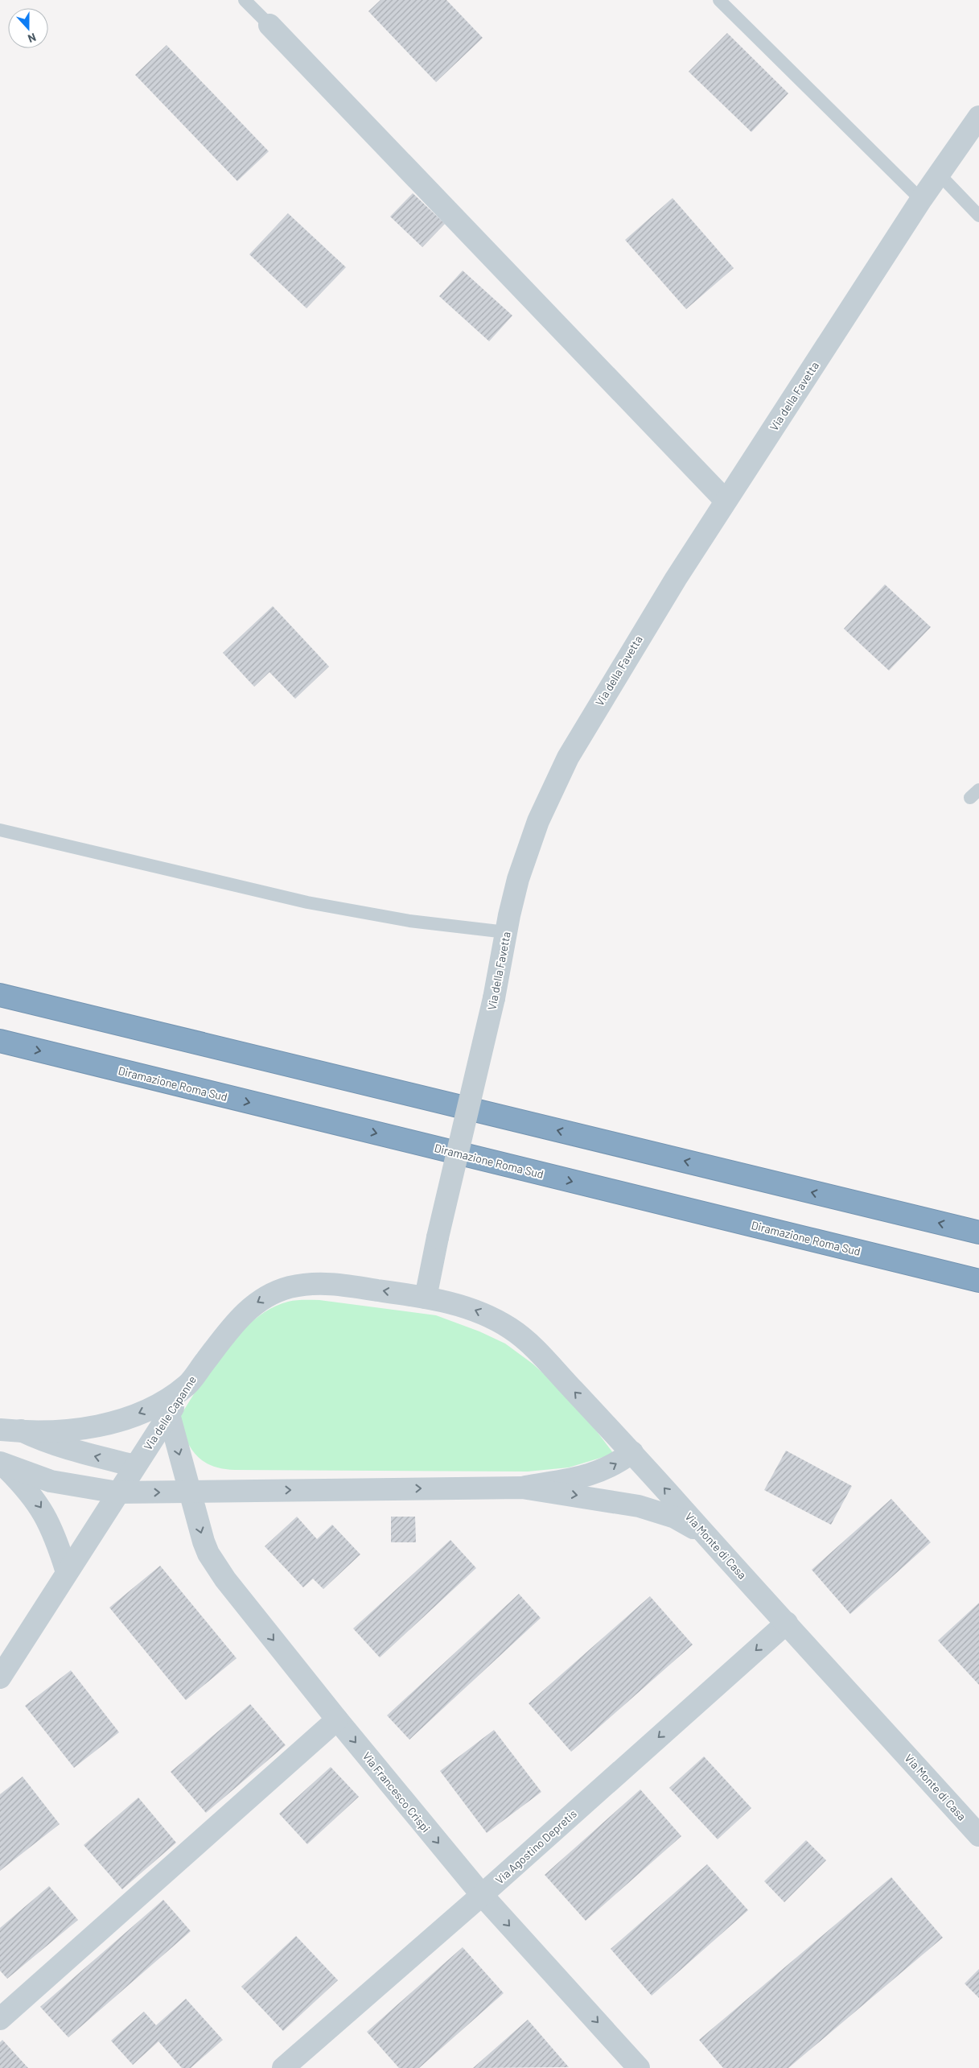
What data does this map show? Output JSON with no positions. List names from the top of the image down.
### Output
{
  "streets": {
    "highway": ["Diramazione Roma Sud"],
    "street": [
      "Via della Favetta",
      "Via delle Capanne",
      "Via Monte di Casa",
      "Via Francesco Crispi",
      "Via Agostino Depretis"
    ]
  },
  "crossings": [
    ["Via della Favetta", "Via delle Capanne"],
    ["Via della Favetta", "Via Monte di Casa"],
    ["Via delle Capanne", "Via Monte di Casa"],
    ["Via delle Capanne", "Via Francesco Crispi"],
    ["Via Monte di Casa", "Via Agostino Depretis"],
    ["Via Francesco Crispi", "Via Agostino Depretis"]
  ],
  "one_way": [
    "Via delle Capanne",
    "Via Monte di Casa",
    "Via Francesco Crispi",
    "Via Agostino Depretis"
  ],
  "north": "bottom"
}
